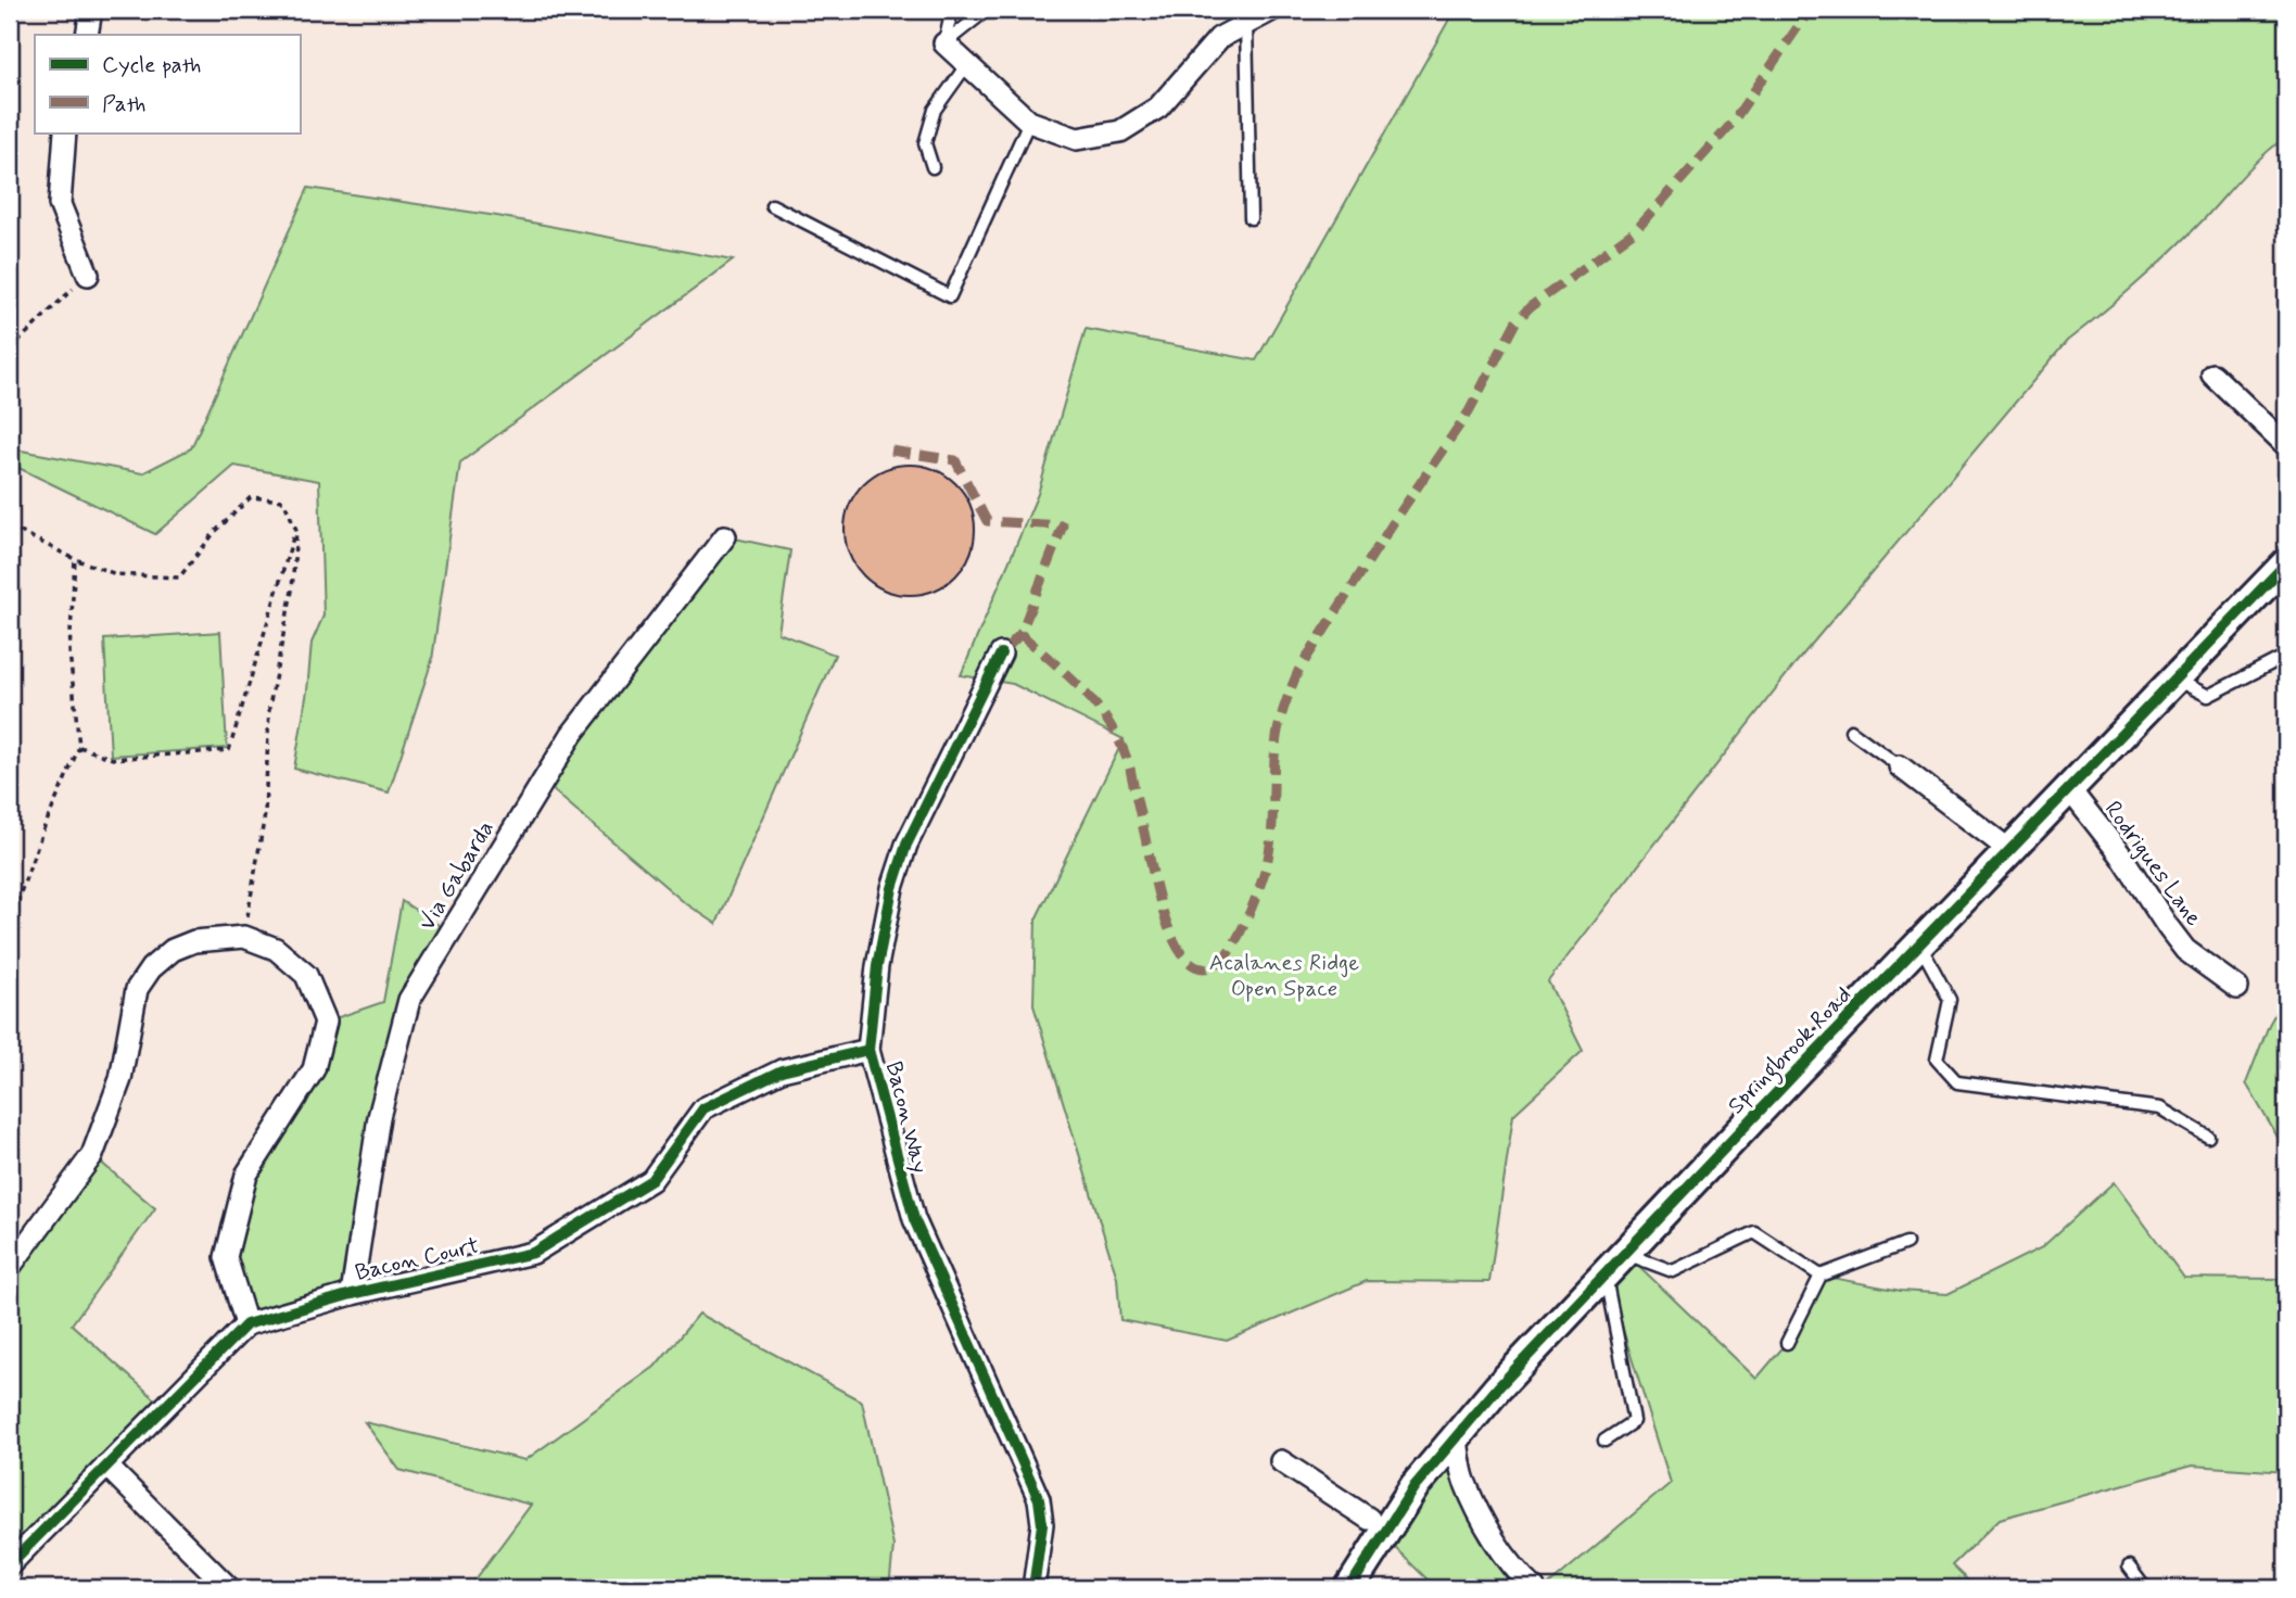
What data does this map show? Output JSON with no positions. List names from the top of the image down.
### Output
{
  "streets": {
    "street": [
      "Rodrigues Lane",
      "Via Gabarda",
      "Springbrook Road",
      "Bacon Way",
      "Bacon Court"
    ]
  },
  "crossings": [
    ["Rodrigues Lane", "Springbrook Road"],
    ["Via Gabarda", "Bacon Court"],
    ["Bacon Way", "Bacon Court"]
  ],
  "parks": ["Acalanes Ridge Open Space"],
  "legend": ["Cycle path", "Path"]
}
